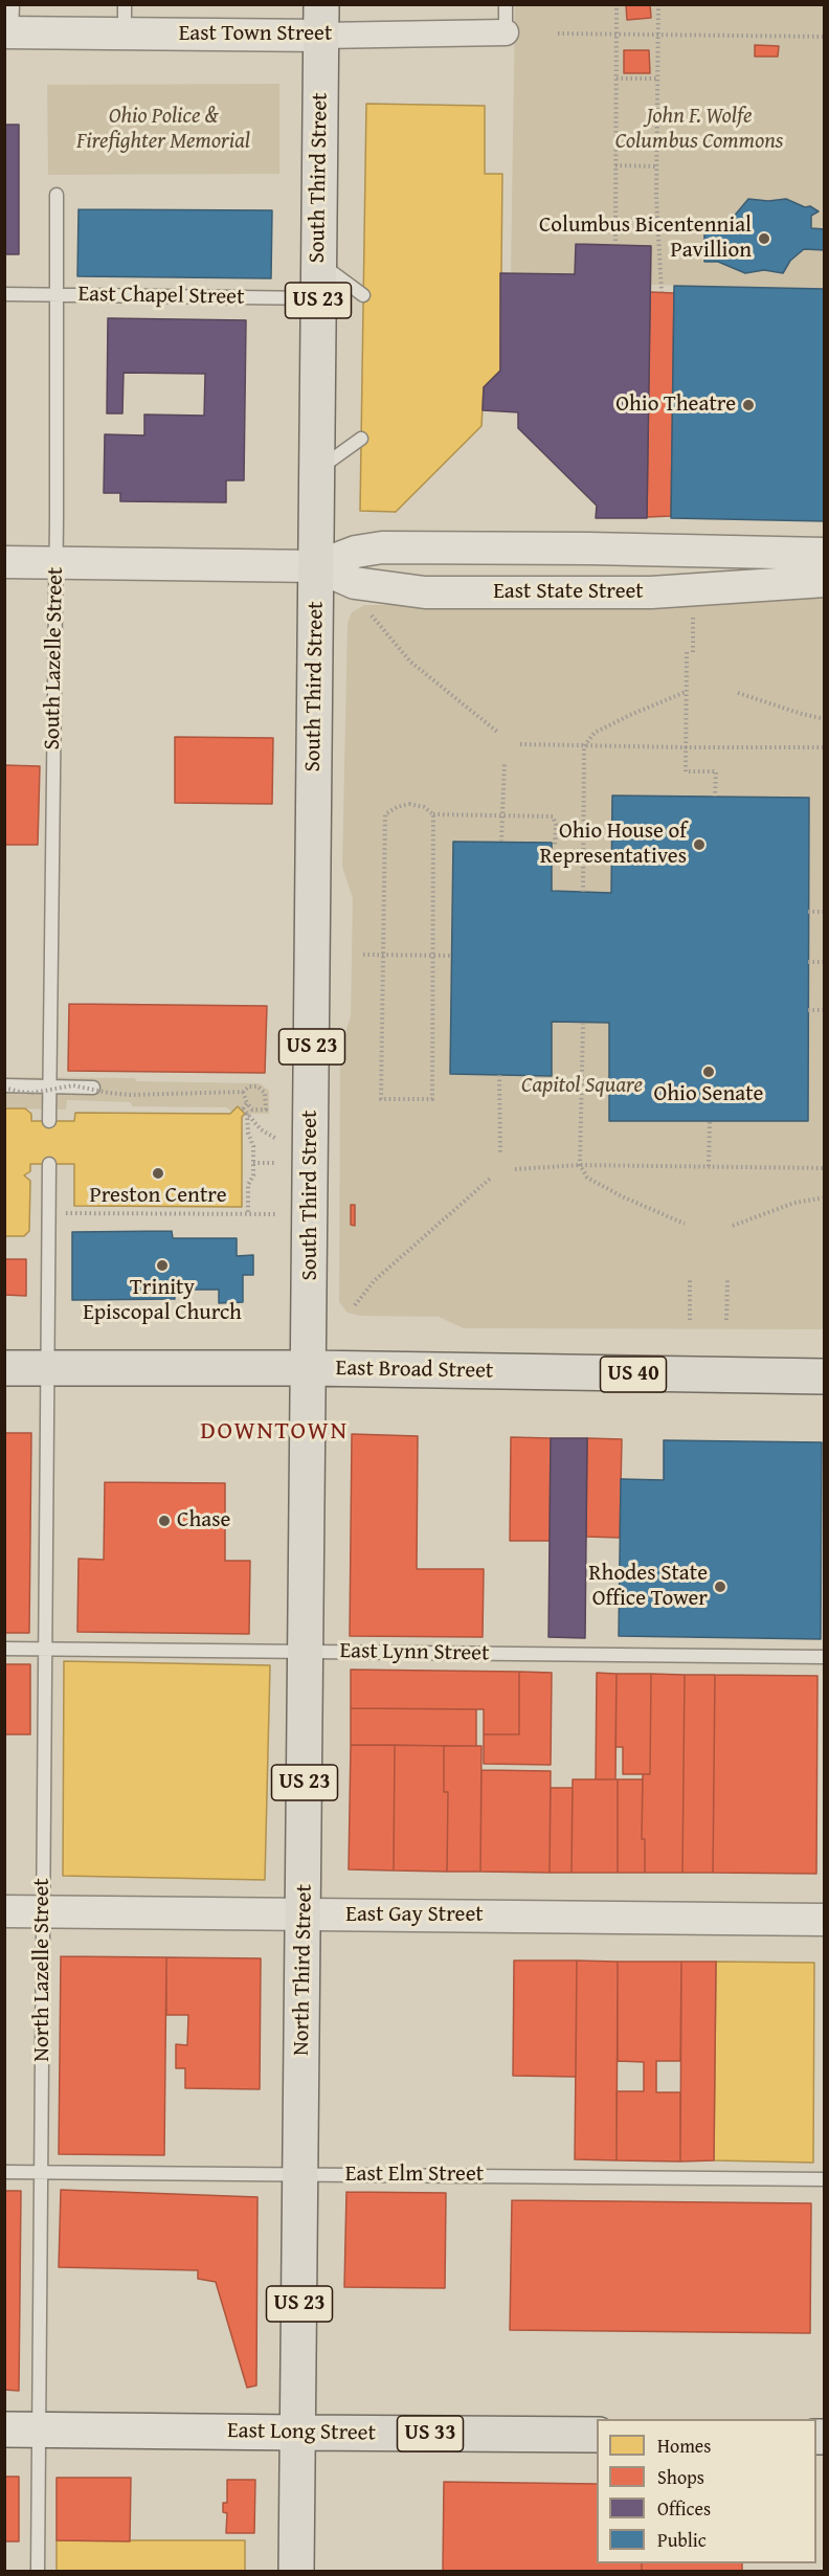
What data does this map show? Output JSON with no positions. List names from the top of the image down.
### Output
{
  "streets": {
    "main road": [
      "South Third Street",
      "US 23",
      "East Broad Street",
      "US 40",
      "North Third Street",
      "East Long Street",
      "US 33"
    ],
    "street": ["East Town Street", "East State Street", "East Gay Street"],
    "lane": [
      "East Chapel Street",
      "South Lazelle Street",
      "East Lynn Street",
      "North Lazelle Street",
      "East Elm Street"
    ]
  },
  "crossings": [
    ["East Town Street", "South Third Street"],
    ["South Third Street", "East Chapel Street"],
    ["South Third Street", "East State Street"],
    ["South Third Street", "East Broad Street"],
    ["South Third Street", "North Third Street"],
    ["East Chapel Street", "South Lazelle Street"],
    ["East State Street", "South Lazelle Street"],
    ["East Broad Street", "North Lazelle Street"],
    ["East Broad Street", "North Third Street"],
    ["East Lynn Street", "North Lazelle Street"],
    ["East Lynn Street", "North Third Street"],
    ["East Gay Street", "North Lazelle Street"],
    ["East Gay Street", "North Third Street"],
    ["North Lazelle Street", "East Elm Street"],
    ["North Lazelle Street", "East Long Street"],
    ["North Third Street", "East Elm Street"],
    ["North Third Street", "East Long Street"]
  ],
  "districts": ["DOWNTOWN"],
  "parks": ["Ohio Police & Firefighter Memorial", "John F. Wolfe Columbus Commons", "Capitol Square"],
  "places": [
    "Columbus Bicentennial Pavillion",
    "Ohio Theatre",
    "Ohio House of Representatives",
    "Ohio Senate",
    "Preston Centre",
    "Trinity Episcopal Church",
    "Chase",
    "Rhodes State Office Tower"
  ],
  "legend": [
    "Homes",
    "Shops",
    "Offices",
    "Public"
  ]
}
